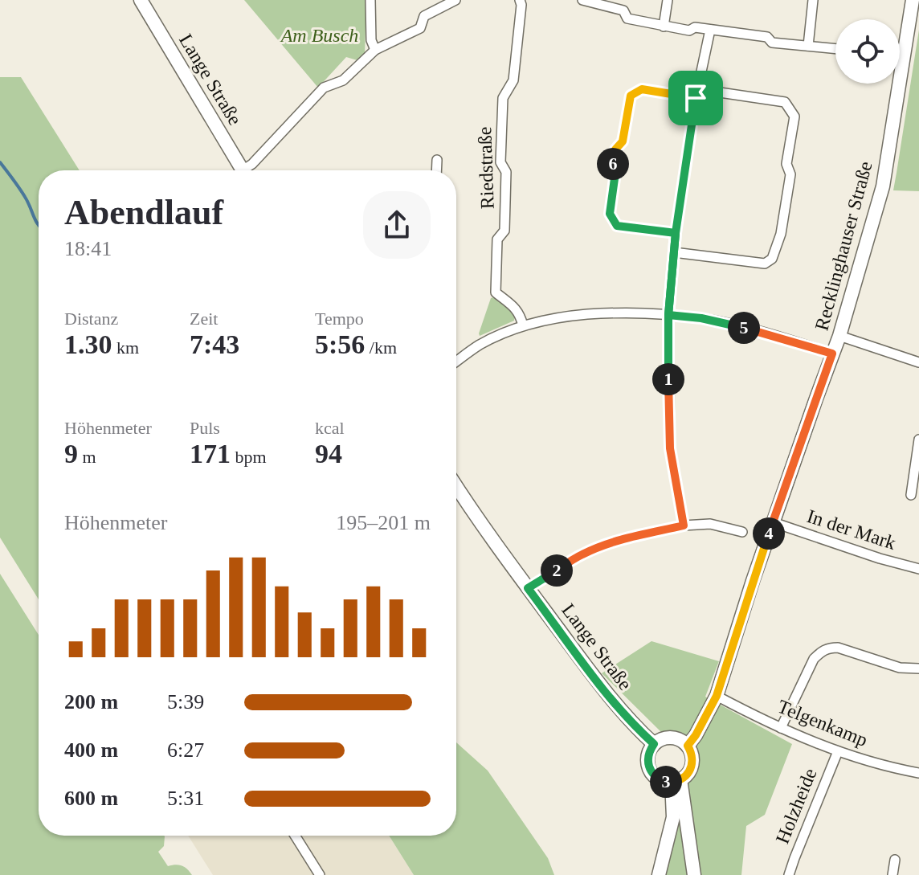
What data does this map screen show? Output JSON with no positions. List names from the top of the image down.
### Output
{
  "streets": {
    "main road": ["Lange Straße", "Recklinghauser Straße"],
    "street": [
      "Riedstraße",
      "In der Mark",
      "Telgenkamp",
      "Holzheide"
    ]
  },
  "crossings": [
    ["Lange Straße", "Recklinghauser Straße"],
    ["Recklinghauser Straße", "In der Mark"],
    ["Recklinghauser Straße", "Telgenkamp"],
    ["Telgenkamp", "Holzheide"]
  ],
  "parks": ["Am Busch"],
  "page": {
    "pins": [
      "6",
      "5",
      "1",
      "4",
      "2",
      "3"
    ],
    "heading": ["Abendlauf", "18:41"],
    "stats": [
      ["Distanz", "1.30 km"],
      ["Zeit", "7:43"],
      ["Tempo", "5:56 /km"],
      ["Höhenmeter", "9 m"],
      ["Puls", "171 bpm"],
      ["kcal", "94"]
    ],
    "chart": ["Höhenmeter", "195–201 m"],
    "list": [
      {
        "name": "200 m",
        "note": "5:39"
      },
      {
        "name": "400 m",
        "note": "6:27"
      },
      {
        "name": "600 m",
        "note": "5:31"
      }
    ]
  }
}
